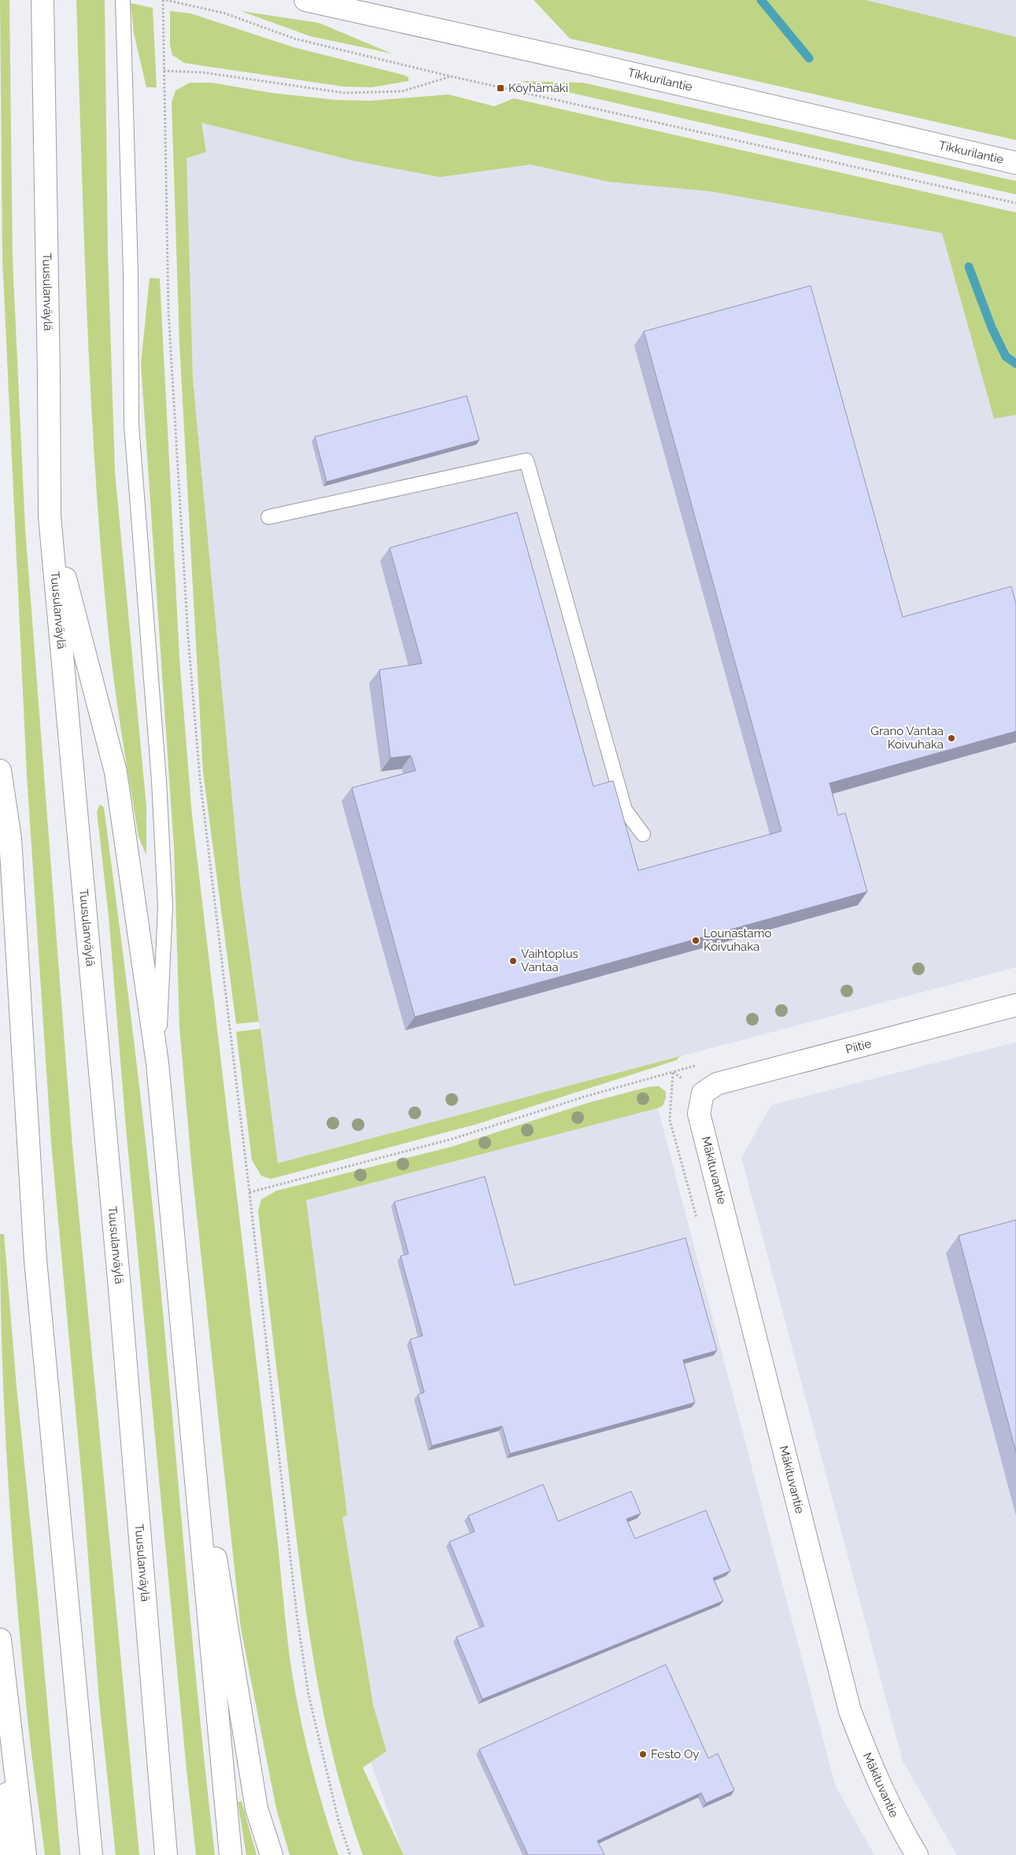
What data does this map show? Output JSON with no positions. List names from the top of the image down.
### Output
{
  "streets": {
    "main road": [
      "Tikkurilantie",
      "Tuusulanväylä",
      "Piitie",
      "Mäkituvantie"
    ]
  },
  "crossings": [
    ["Piitie", "Mäkituvantie"]
  ],
  "places": {
    "transit": ["Köyhämäki"],
    "other": [
      "Grano Vantaa Koivuhaka",
      "Lounastamo Koivuhaka",
      "Vaihtoplus Vantaa",
      "Festo Oy"
    ]
  }
}
